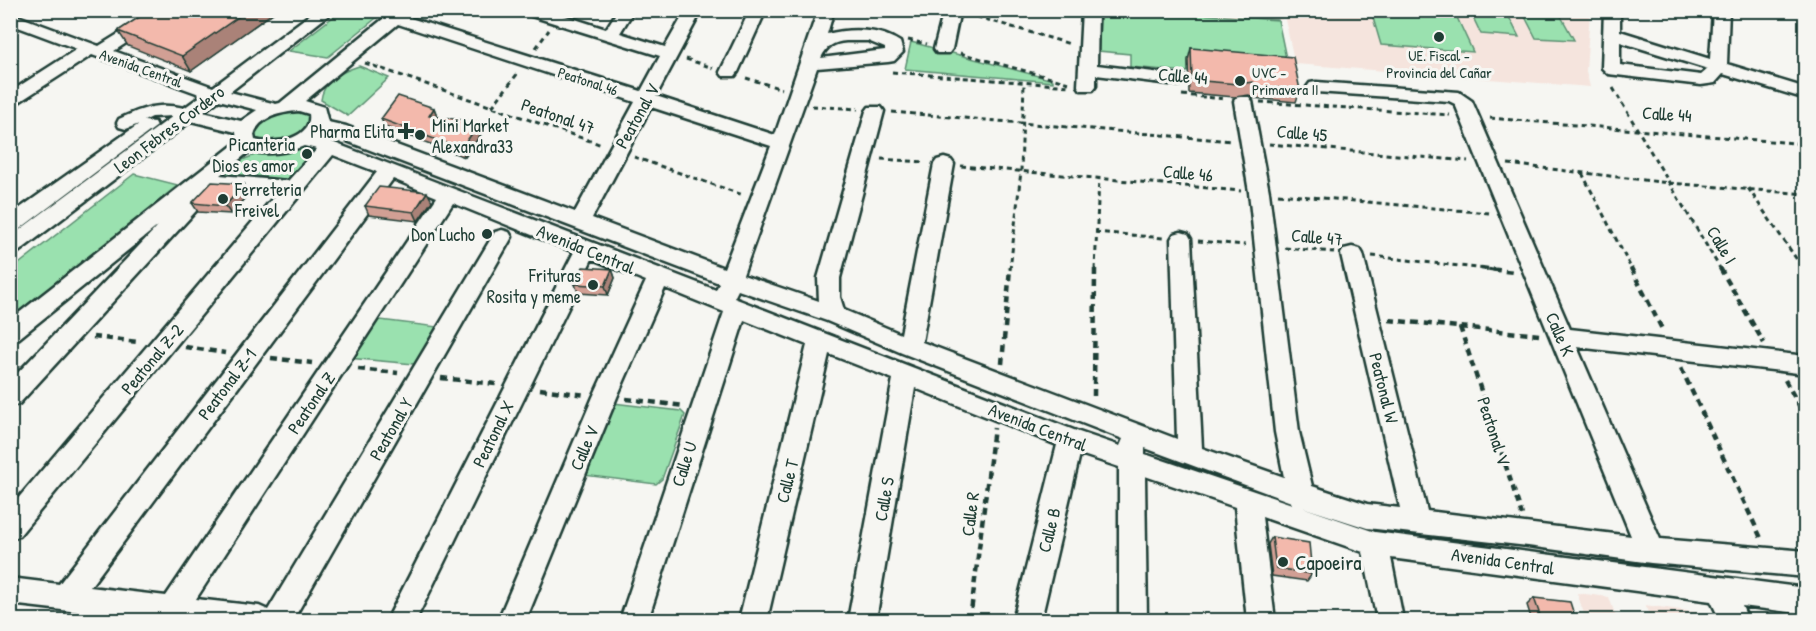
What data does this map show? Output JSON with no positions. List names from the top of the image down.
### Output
{
  "streets": {
    "street": [
      "Avenida Central",
      "Peatonal 46",
      "Peatonal V",
      "Leon Febres Cordero",
      "Calle K",
      "Peatonal Z-2",
      "Peatonal Z-1",
      "Peatonal W",
      "Peatonal Z",
      "Peatonal Y",
      "Peatonal X",
      "Calle V",
      "Calle U",
      "Calle T",
      "Calle S",
      "Calle B"
    ],
    "path": [
      "Calle 44",
      "Peatonal 47",
      "Calle 45",
      "Calle 46",
      "Calle 47",
      "Calle I",
      "Calle R"
    ]
  },
  "crossings": [
    ["Avenida Central", "Peatonal V"],
    ["Avenida Central", "Leon Febres Cordero"],
    ["Avenida Central", "Calle K"],
    ["Avenida Central", "Peatonal Z-2"],
    ["Avenida Central", "Peatonal Z-1"],
    ["Avenida Central", "Peatonal W"],
    ["Avenida Central", "Peatonal Z"],
    ["Avenida Central", "Peatonal X"],
    ["Avenida Central", "Calle V"],
    ["Avenida Central", "Calle U"],
    ["Avenida Central", "Calle T"],
    ["Avenida Central", "Calle S"],
    ["Avenida Central", "Calle R"],
    ["Avenida Central", "Calle B"],
    ["Calle 44", "Calle I"],
    ["Calle 44", "Calle K"],
    ["Peatonal 46", "Peatonal V"],
    ["Peatonal 46", "Calle U"],
    ["Peatonal 47", "Peatonal V"],
    ["Peatonal 47", "Calle U"],
    ["Calle 45", "Calle I"],
    ["Calle 45", "Calle K"],
    ["Calle 45", "Calle U"],
    ["Calle 46", "Calle K"],
    ["Calle 47", "Calle K"],
    ["Calle 47", "Peatonal W"]
  ],
  "places": {
    "other": [
      "UE. Fiscal - Provincia del Cañar",
      "UVC - Primavera II",
      "Mini Market Alexandra33",
      "Picanteria Dios es amor",
      "Ferreteria Freivel",
      "Don Lucho",
      "Frituras Rosita y meme",
      "Capoeira"
    ],
    "health": ["Pharma Elita"]
  }
}
